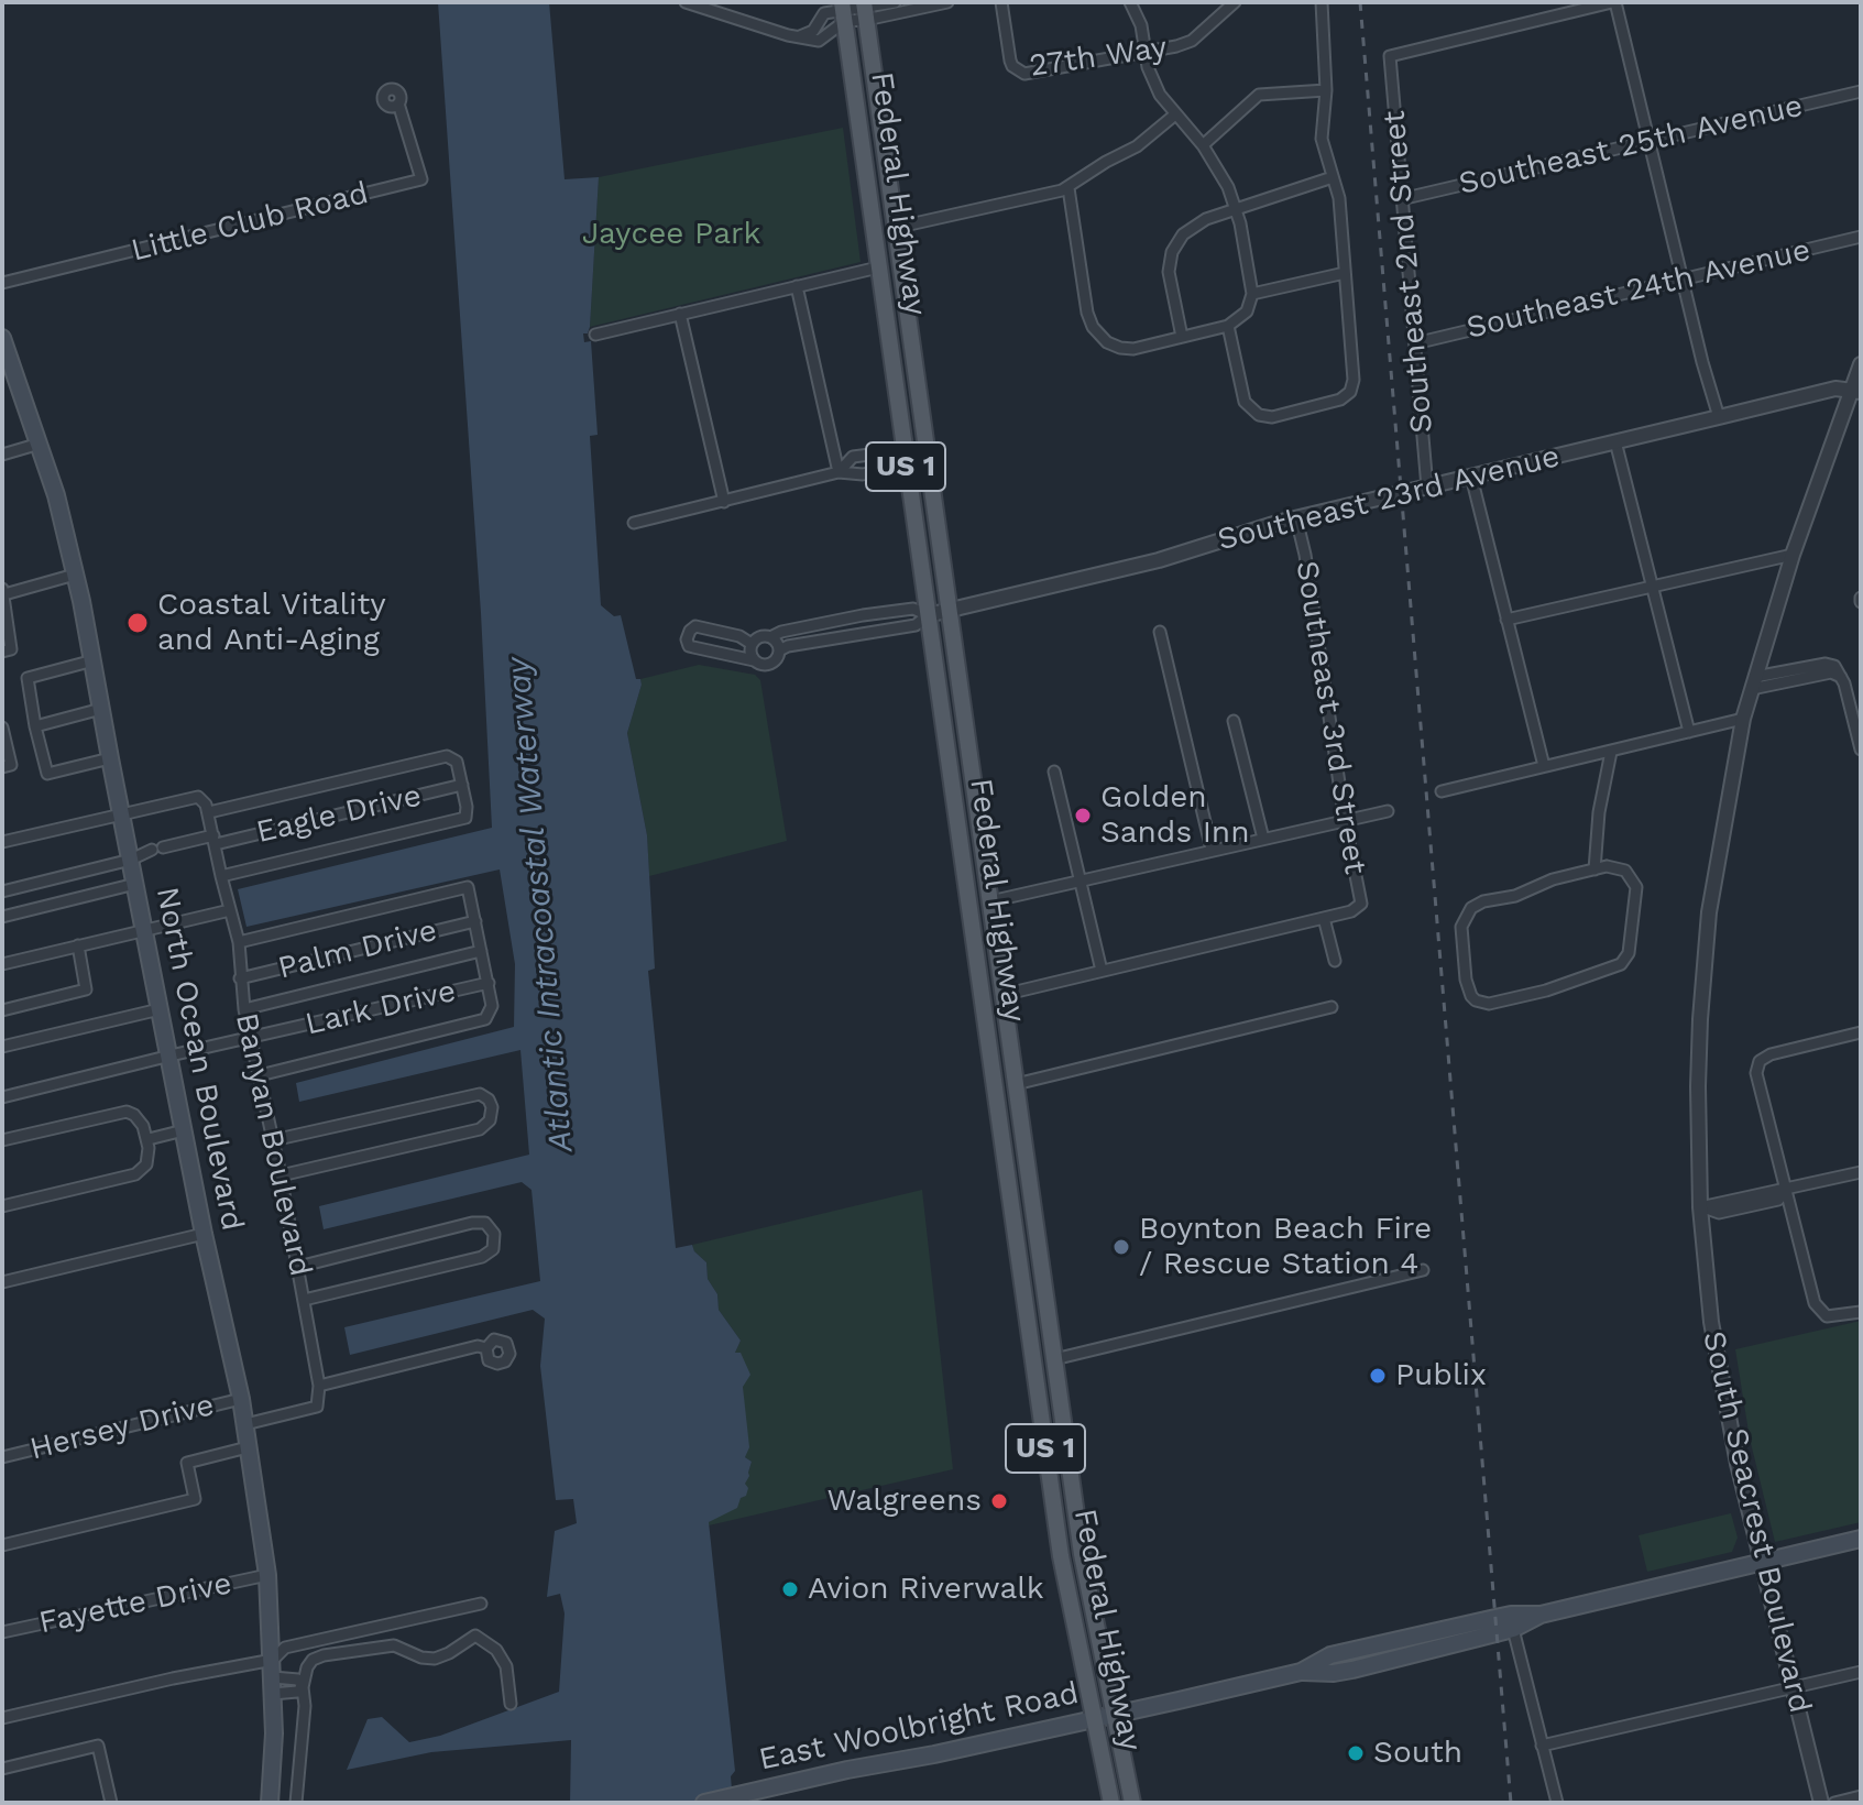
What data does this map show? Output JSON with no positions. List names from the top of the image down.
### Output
{
  "streets": {
    "main road": [
      "Federal Highway",
      "US 1",
      "North Ocean Boulevard",
      "East Woolbright Road"
    ],
    "street": [
      "27th Way",
      "Southeast 25th Avenue",
      "Little Club Road",
      "Southeast 2nd Street",
      "Southeast 24th Avenue",
      "Southeast 23rd Avenue",
      "Southeast 3rd Street",
      "Eagle Drive",
      "Palm Drive",
      "Lark Drive",
      "Banyan Boulevard",
      "Hersey Drive",
      "South Seacrest Boulevard",
      "Fayette Drive"
    ]
  },
  "crossings": [
    ["Southeast 25th Avenue", "Southeast 2nd Street"],
    ["Federal Highway", "Southeast 23rd Avenue"],
    ["Federal Highway", "East Woolbright Road"],
    ["Southeast 2nd Street", "Southeast 24th Avenue"],
    ["Southeast 2nd Street", "Southeast 23rd Avenue"],
    ["Southeast 23rd Avenue", "Southeast 3rd Street"],
    ["Southeast 23rd Avenue", "South Seacrest Boulevard"],
    ["Eagle Drive", "North Ocean Boulevard"],
    ["Eagle Drive", "Banyan Boulevard"],
    ["Palm Drive", "Banyan Boulevard"],
    ["Lark Drive", "North Ocean Boulevard"],
    ["Lark Drive", "Banyan Boulevard"],
    ["North Ocean Boulevard", "Hersey Drive"],
    ["North Ocean Boulevard", "Fayette Drive"],
    ["South Seacrest Boulevard", "East Woolbright Road"]
  ],
  "water": ["Atlantic Intracoastal Waterway"],
  "parks": ["Jaycee Park"],
  "places": [
    "Coastal Vitality and Anti-Aging",
    "Golden Sands Inn",
    "Boynton Beach Fire / Rescue Station 4",
    "Publix",
    "Walgreens",
    "Avion Riverwalk",
    "South"
  ]
}
